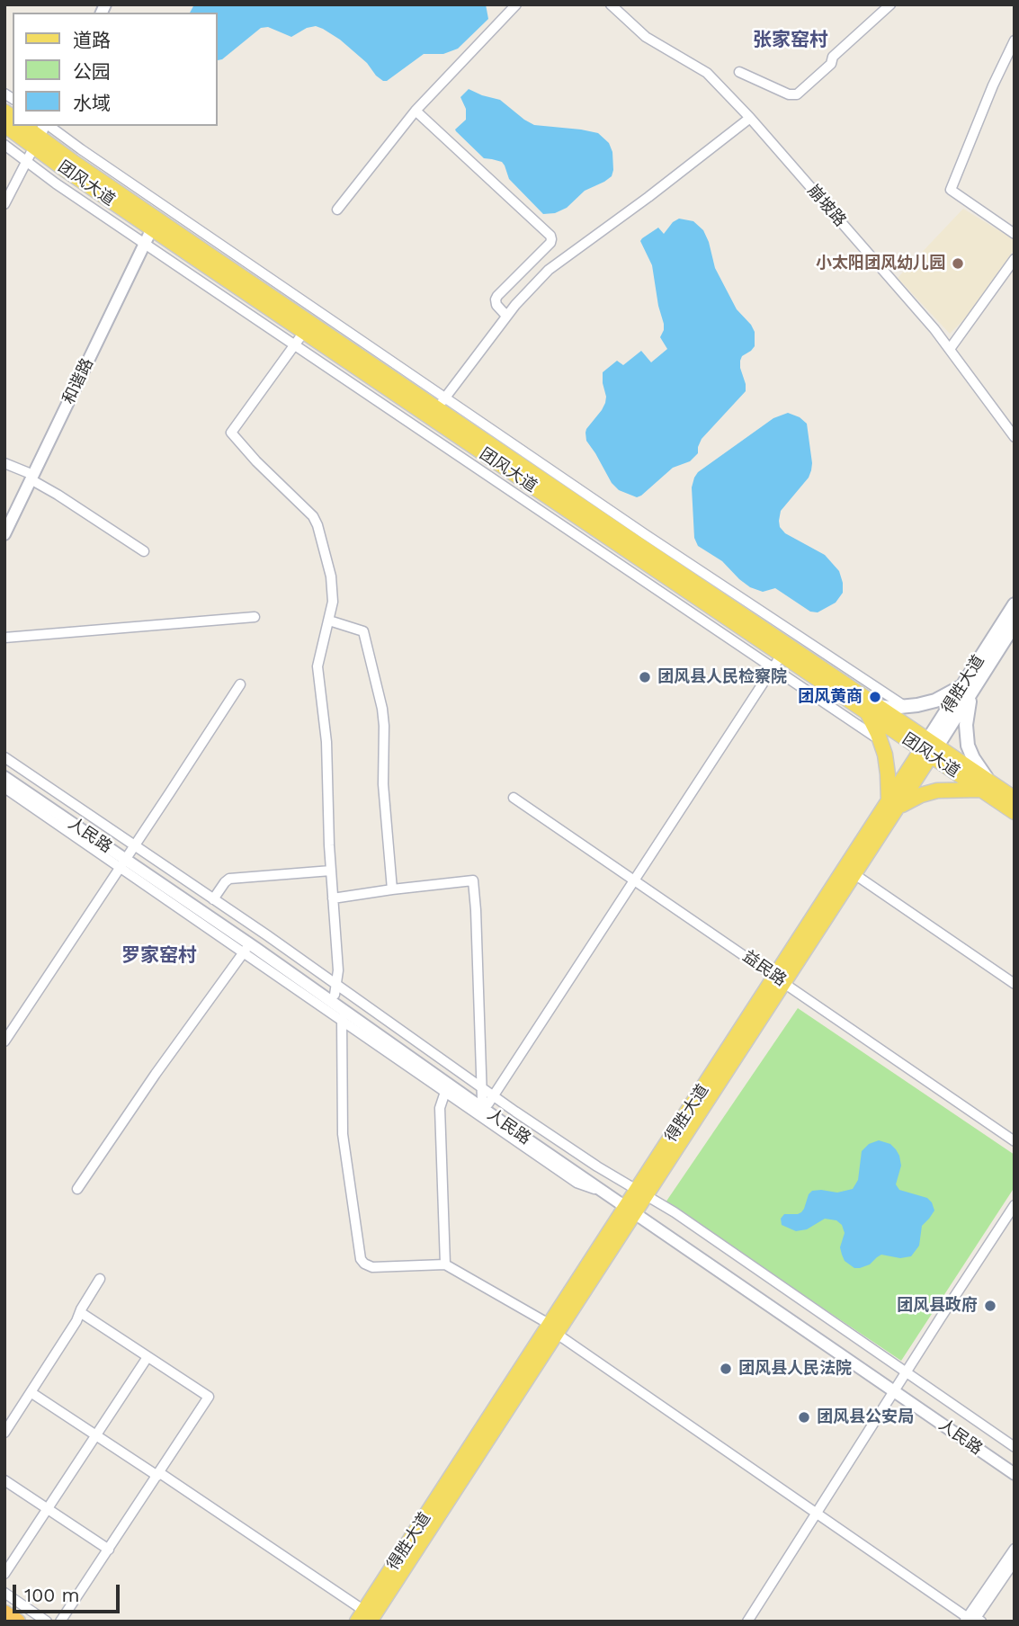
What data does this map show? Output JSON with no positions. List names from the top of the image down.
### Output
{
  "streets": {
    "main road": ["团风大道", "得胜大道"],
    "street": [
      "崩坡路",
      "和谐路",
      "人民路",
      "益民路"
    ]
  },
  "crossings": [
    ["团风大道", "和谐路"],
    ["团风大道", "得胜大道"],
    ["得胜大道", "人民路"],
    ["得胜大道", "益民路"]
  ],
  "districts": ["张家窑村", "罗家窑村"],
  "places": [
    "小太阳团风幼儿园",
    "团风县人民检察院",
    "团风黄商",
    "团风县政府",
    "团风县人民法院",
    "团风县公安局"
  ],
  "legend": ["道路", "公园", "水域"],
  "scale_bar": "100 m"
}
